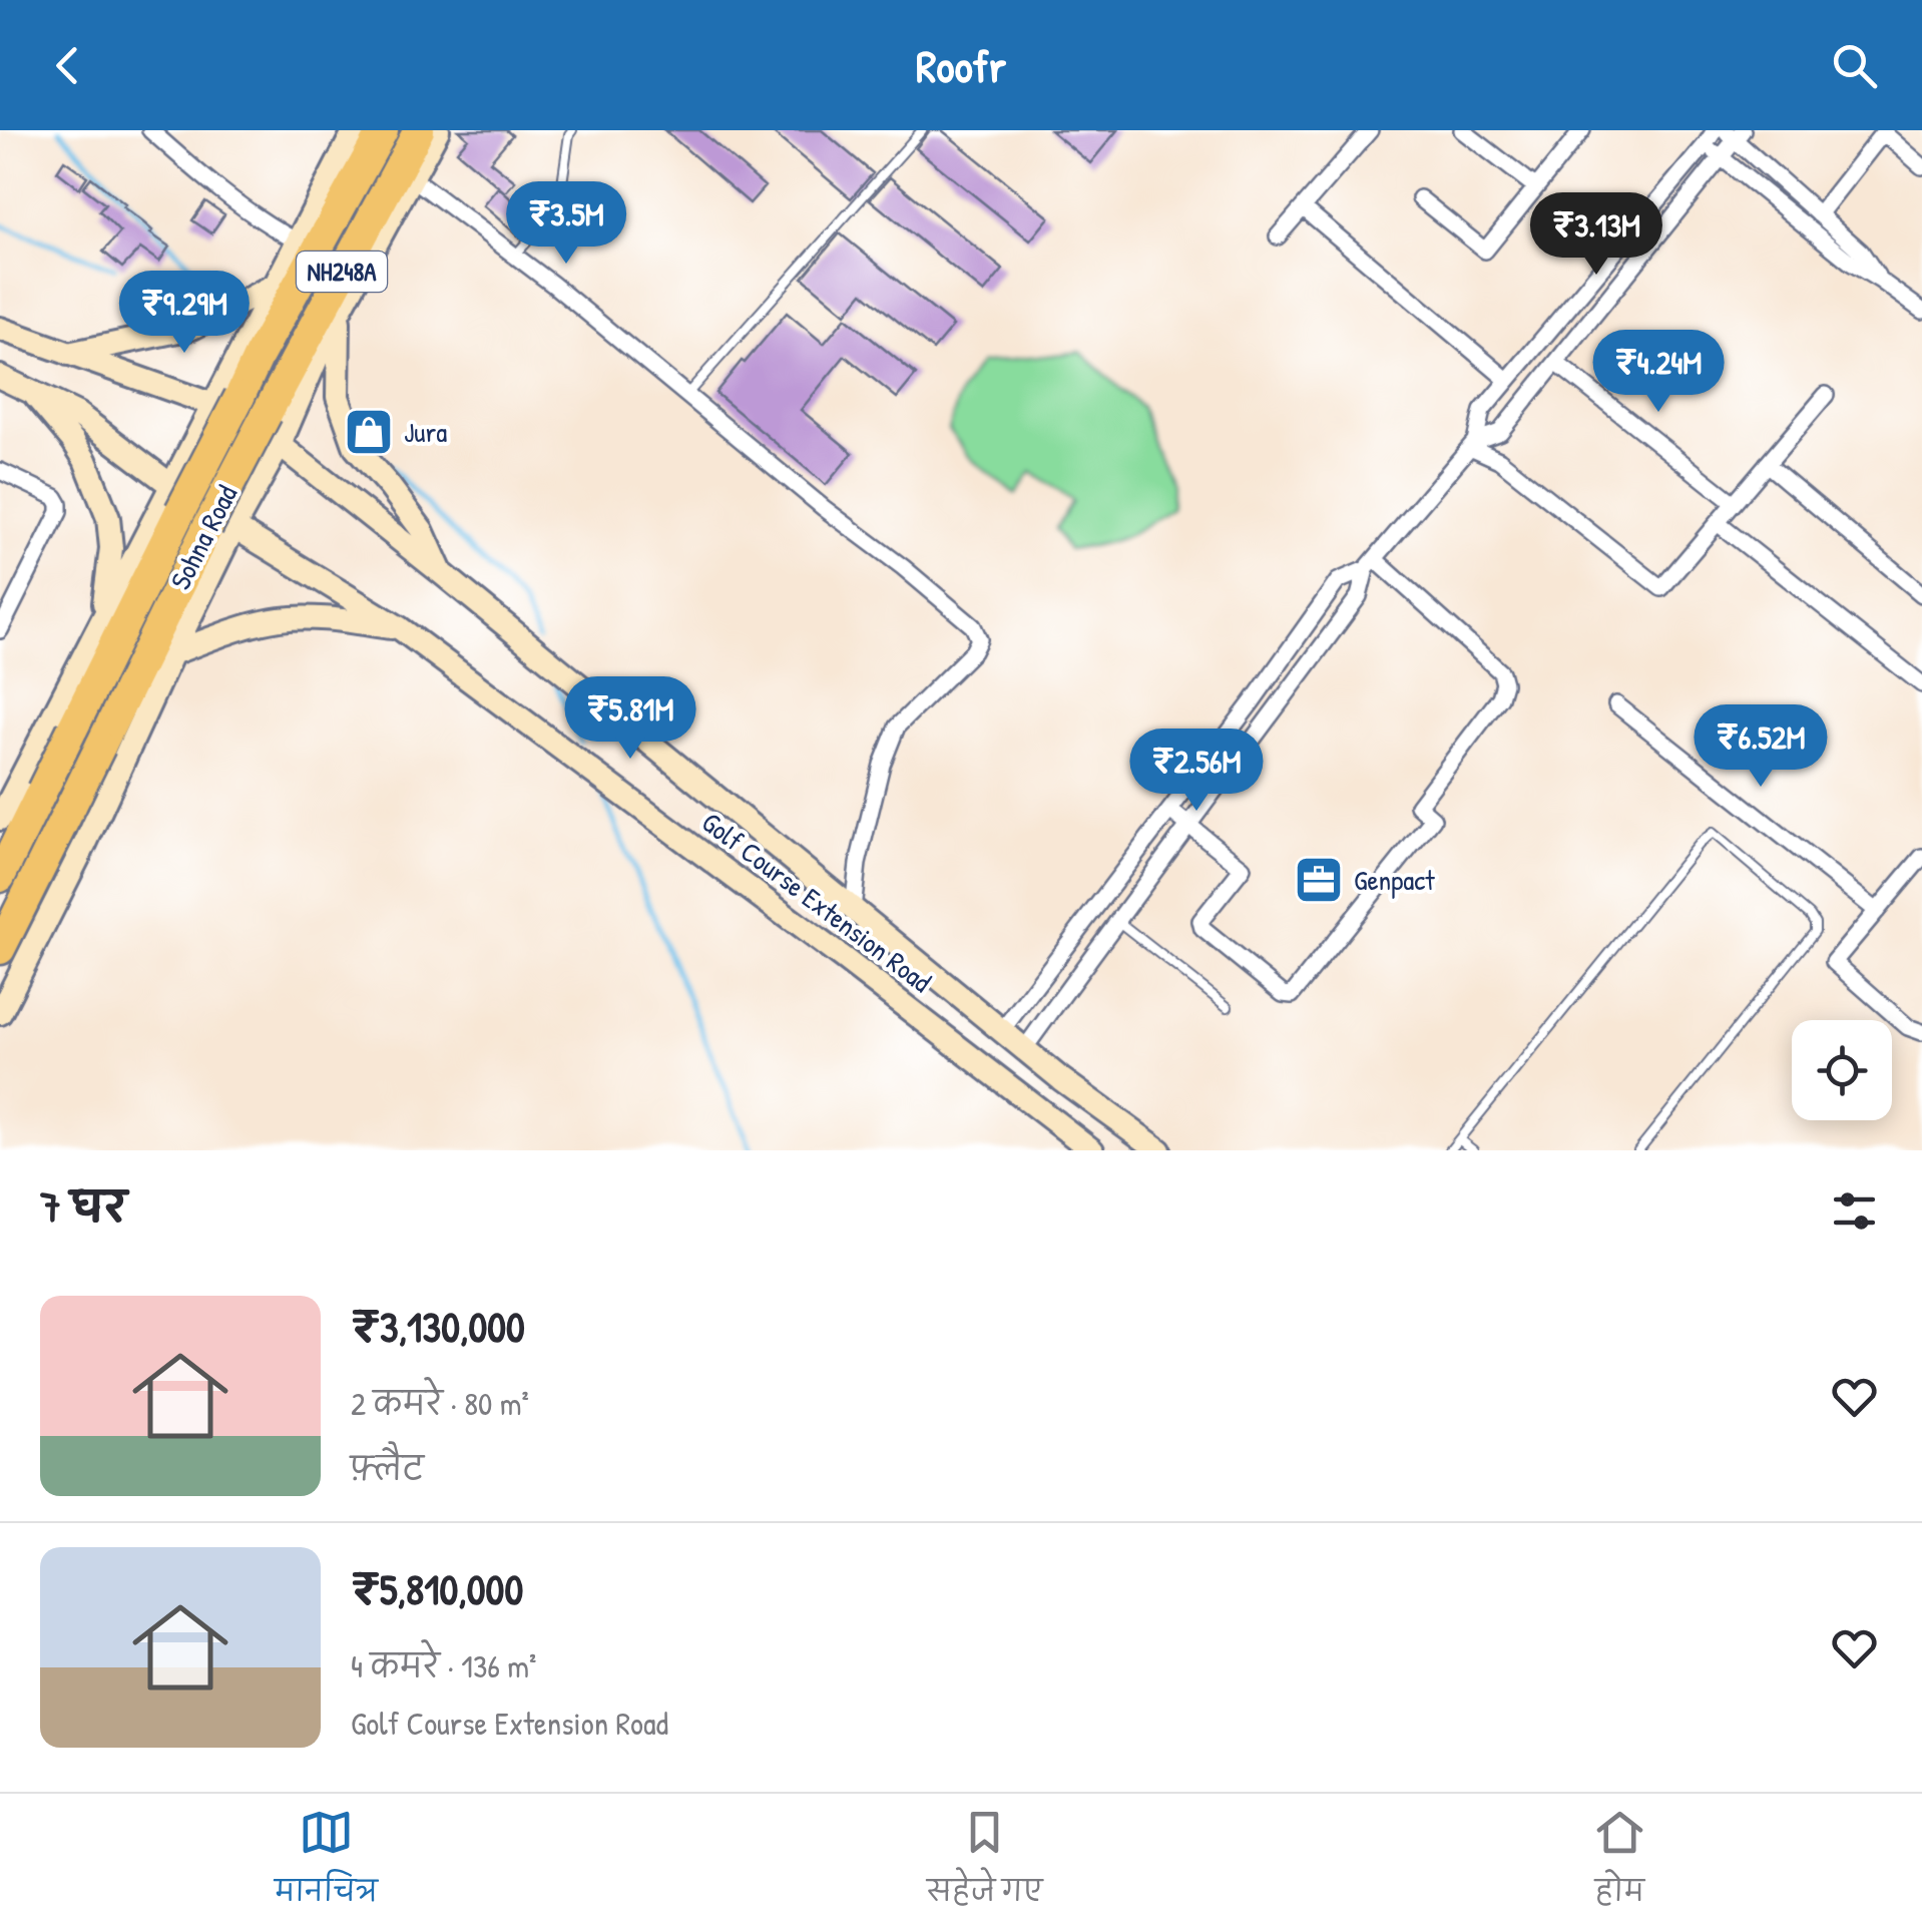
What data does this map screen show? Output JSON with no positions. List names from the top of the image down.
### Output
{
  "streets": {
    "highway": ["NH248A", "Sohna Road"],
    "main road": ["Golf Course Extension Road"]
  },
  "crossings": [
    ["Sohna Road", "Golf Course Extension Road"]
  ],
  "places": {
    "shop": ["Jura"],
    "office": ["Genpact"]
  },
  "page": {
    "header": "Roofr",
    "price": [
      "₹3.5M",
      "₹3.13M",
      "₹9.29M",
      "₹4.24M",
      "₹5.81M",
      "₹6.52M",
      "₹2.56M"
    ],
    "heading": "7 घर",
    "list": [
      {
        "name": "₹3,130,000",
        "note": "2 कमरे · 80 m² · फ़्लैट"
      },
      {
        "name": "₹5,810,000",
        "note": "4 कमरे · 136 m² · Golf Course Extension Road"
      }
    ],
    "tabs": ["मानचित्र", "सहेजे गए", "होम"]
  }
}
